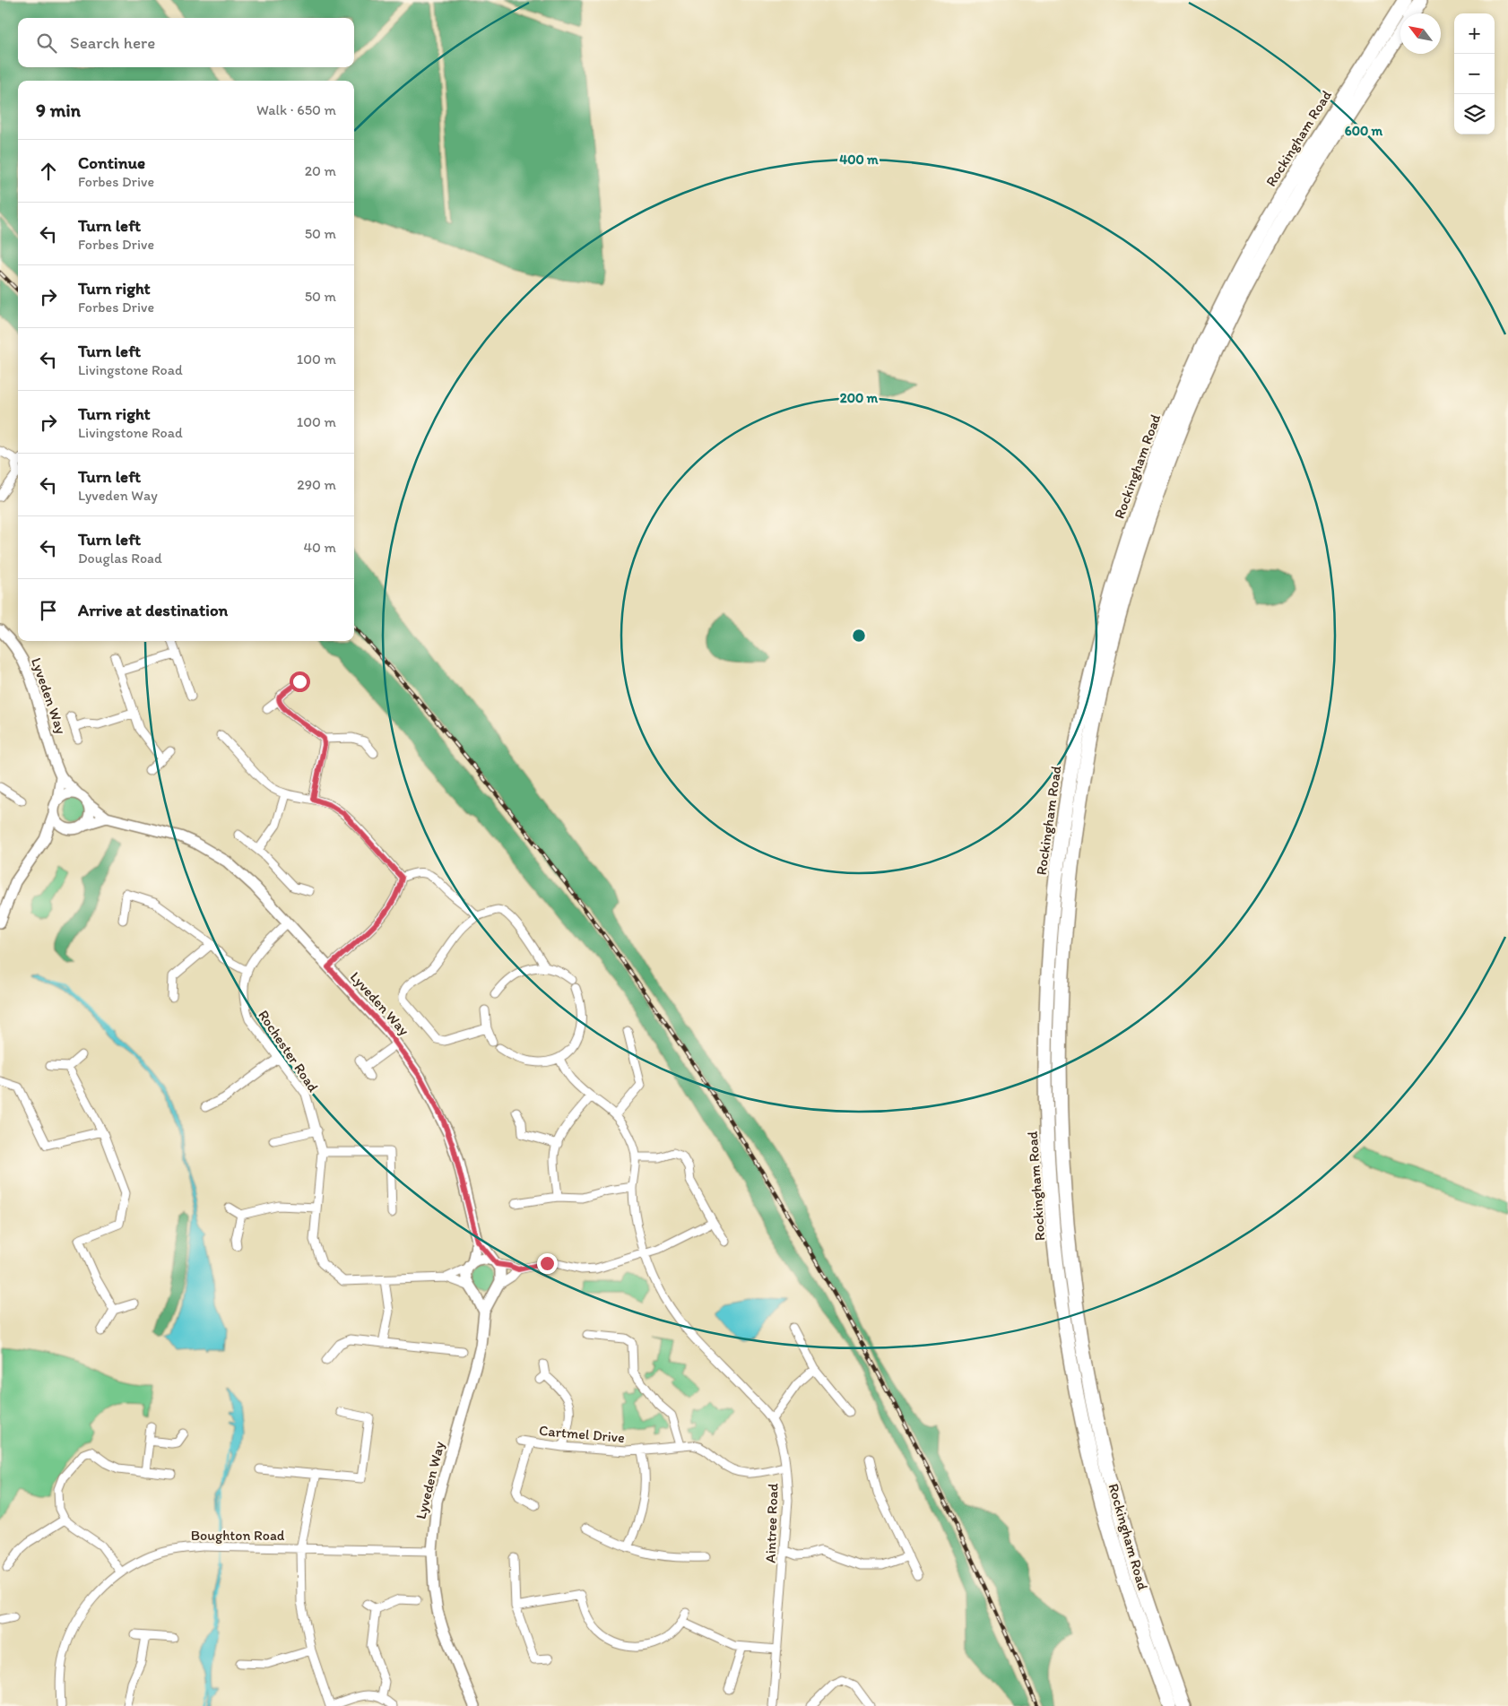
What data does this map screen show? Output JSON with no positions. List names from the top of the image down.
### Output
{
  "streets": {
    "highway": ["Rockingham Road"],
    "street": [
      "Lyveden Way",
      "Rochester Road",
      "Cartmel Drive",
      "Aintree Road",
      "Boughton Road"
    ]
  },
  "crossings": [
    ["Lyveden Way", "Rochester Road"],
    ["Lyveden Way", "Boughton Road"],
    ["Cartmel Drive", "Aintree Road"]
  ],
  "north": "top left",
  "page": {
    "map_buttons": ["+", "−"],
    "search": "Search here",
    "heading": ["9 min", "Walk · 650 m"],
    "list": [
      ["Continue", "Forbes Drive", "20 m"],
      ["Turn left", "Forbes Drive", "50 m"],
      ["Turn right", "Forbes Drive", "50 m"],
      ["Turn left", "Livingstone Road", "100 m"],
      ["Turn right", "Livingstone Road", "100 m"],
      ["Turn left", "Lyveden Way", "290 m"],
      ["Turn left", "Douglas Road", "40 m"],
      "Arrive at destination"
    ]
  },
  "rings": ["600 m", "400 m", "200 m"]
}
